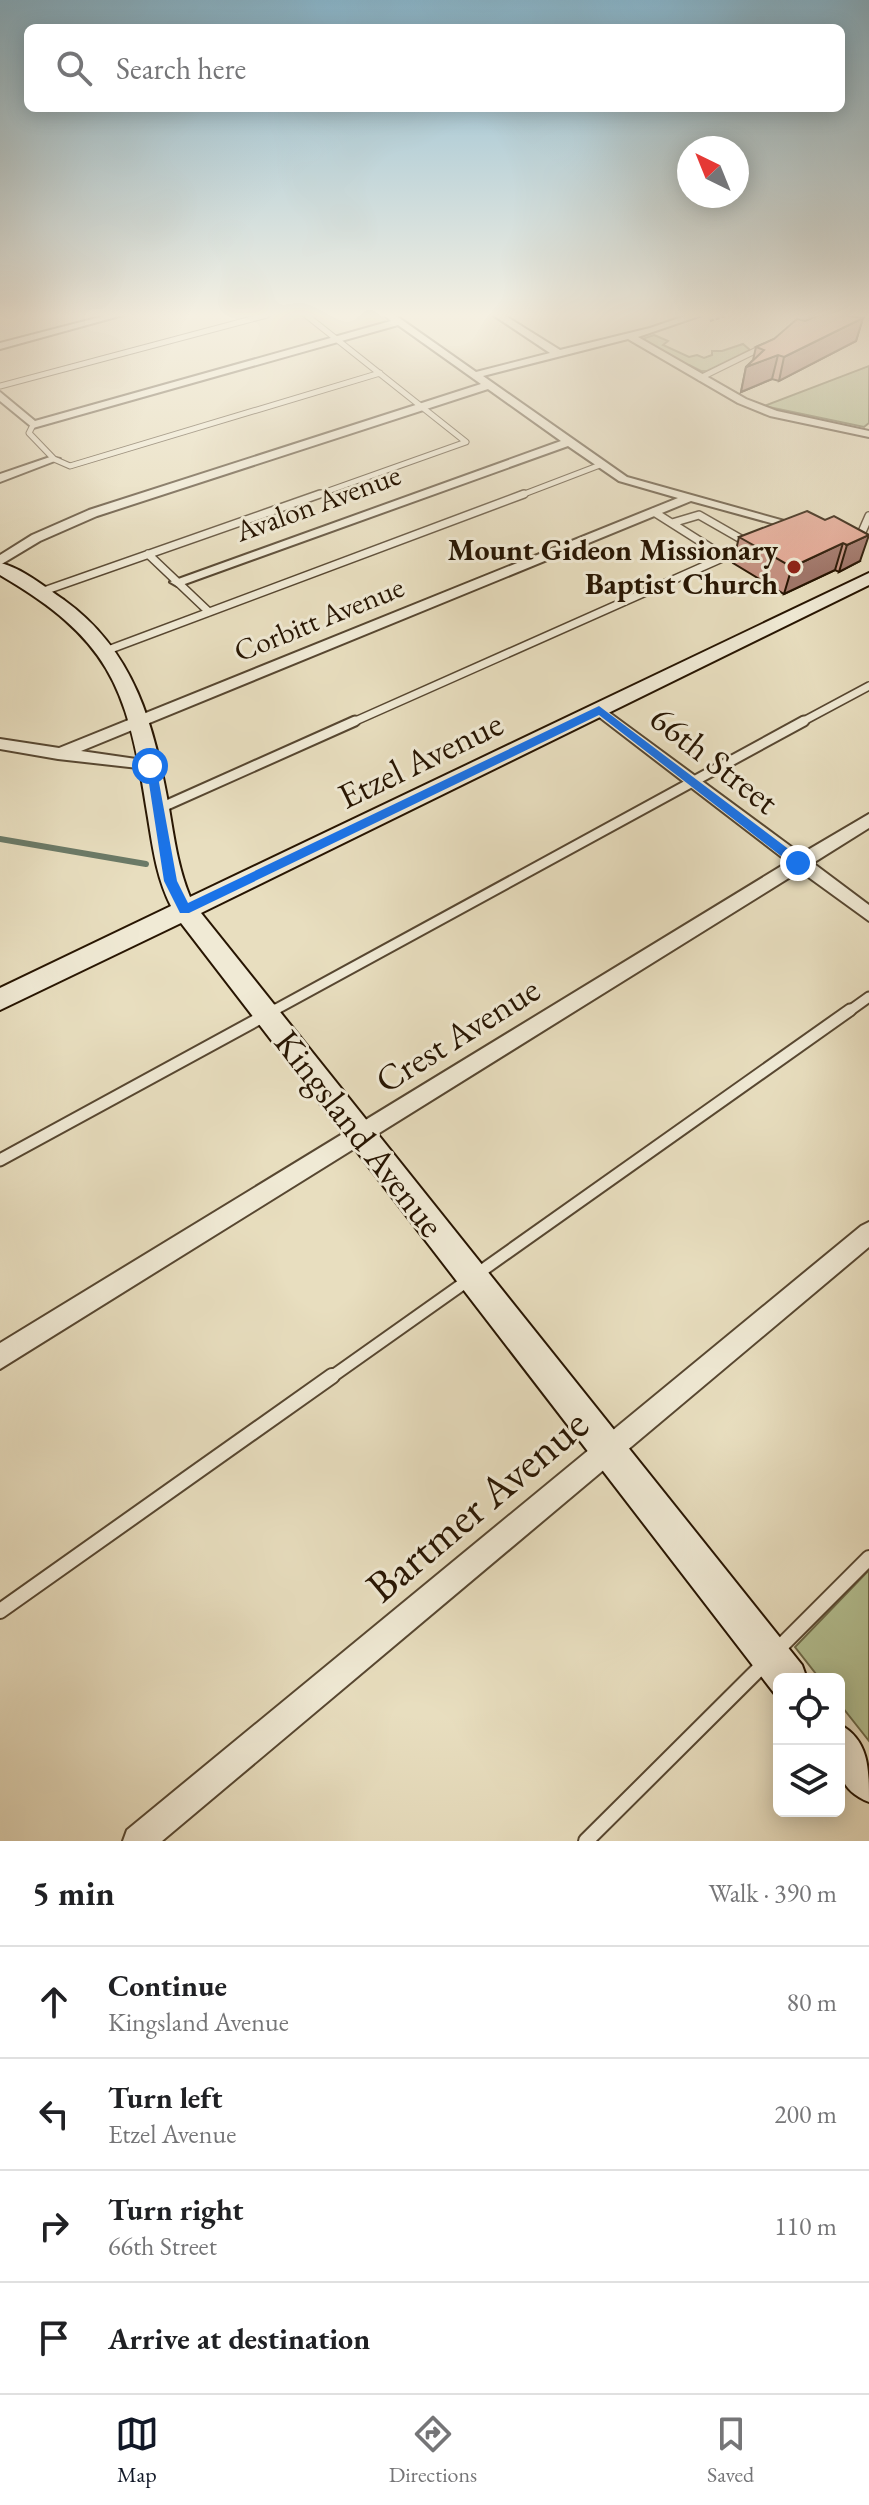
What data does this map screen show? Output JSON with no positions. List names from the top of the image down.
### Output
{
  "streets": {
    "street": [
      "Avalon Avenue",
      "Corbitt Avenue",
      "Etzel Avenue",
      "66th Street",
      "Crest Avenue",
      "Kingsland Avenue",
      "Bartmer Avenue"
    ]
  },
  "crossings": [
    ["Corbitt Avenue", "Kingsland Avenue"],
    ["Etzel Avenue", "66th Street"],
    ["Etzel Avenue", "Kingsland Avenue"],
    ["66th Street", "Crest Avenue"],
    ["Crest Avenue", "Kingsland Avenue"],
    ["Kingsland Avenue", "Bartmer Avenue"]
  ],
  "places": ["Mount Gideon Missionary Baptist Church"],
  "north": "top left",
  "page": {
    "search": "Search here",
    "heading": ["5 min", "Walk · 390 m"],
    "list": [
      ["Continue", "Kingsland Avenue", "80 m"],
      ["Turn left", "Etzel Avenue", "200 m"],
      ["Turn right", "66th Street", "110 m"],
      "Arrive at destination"
    ],
    "nav": ["Map", "Directions", "Saved"]
  }
}
